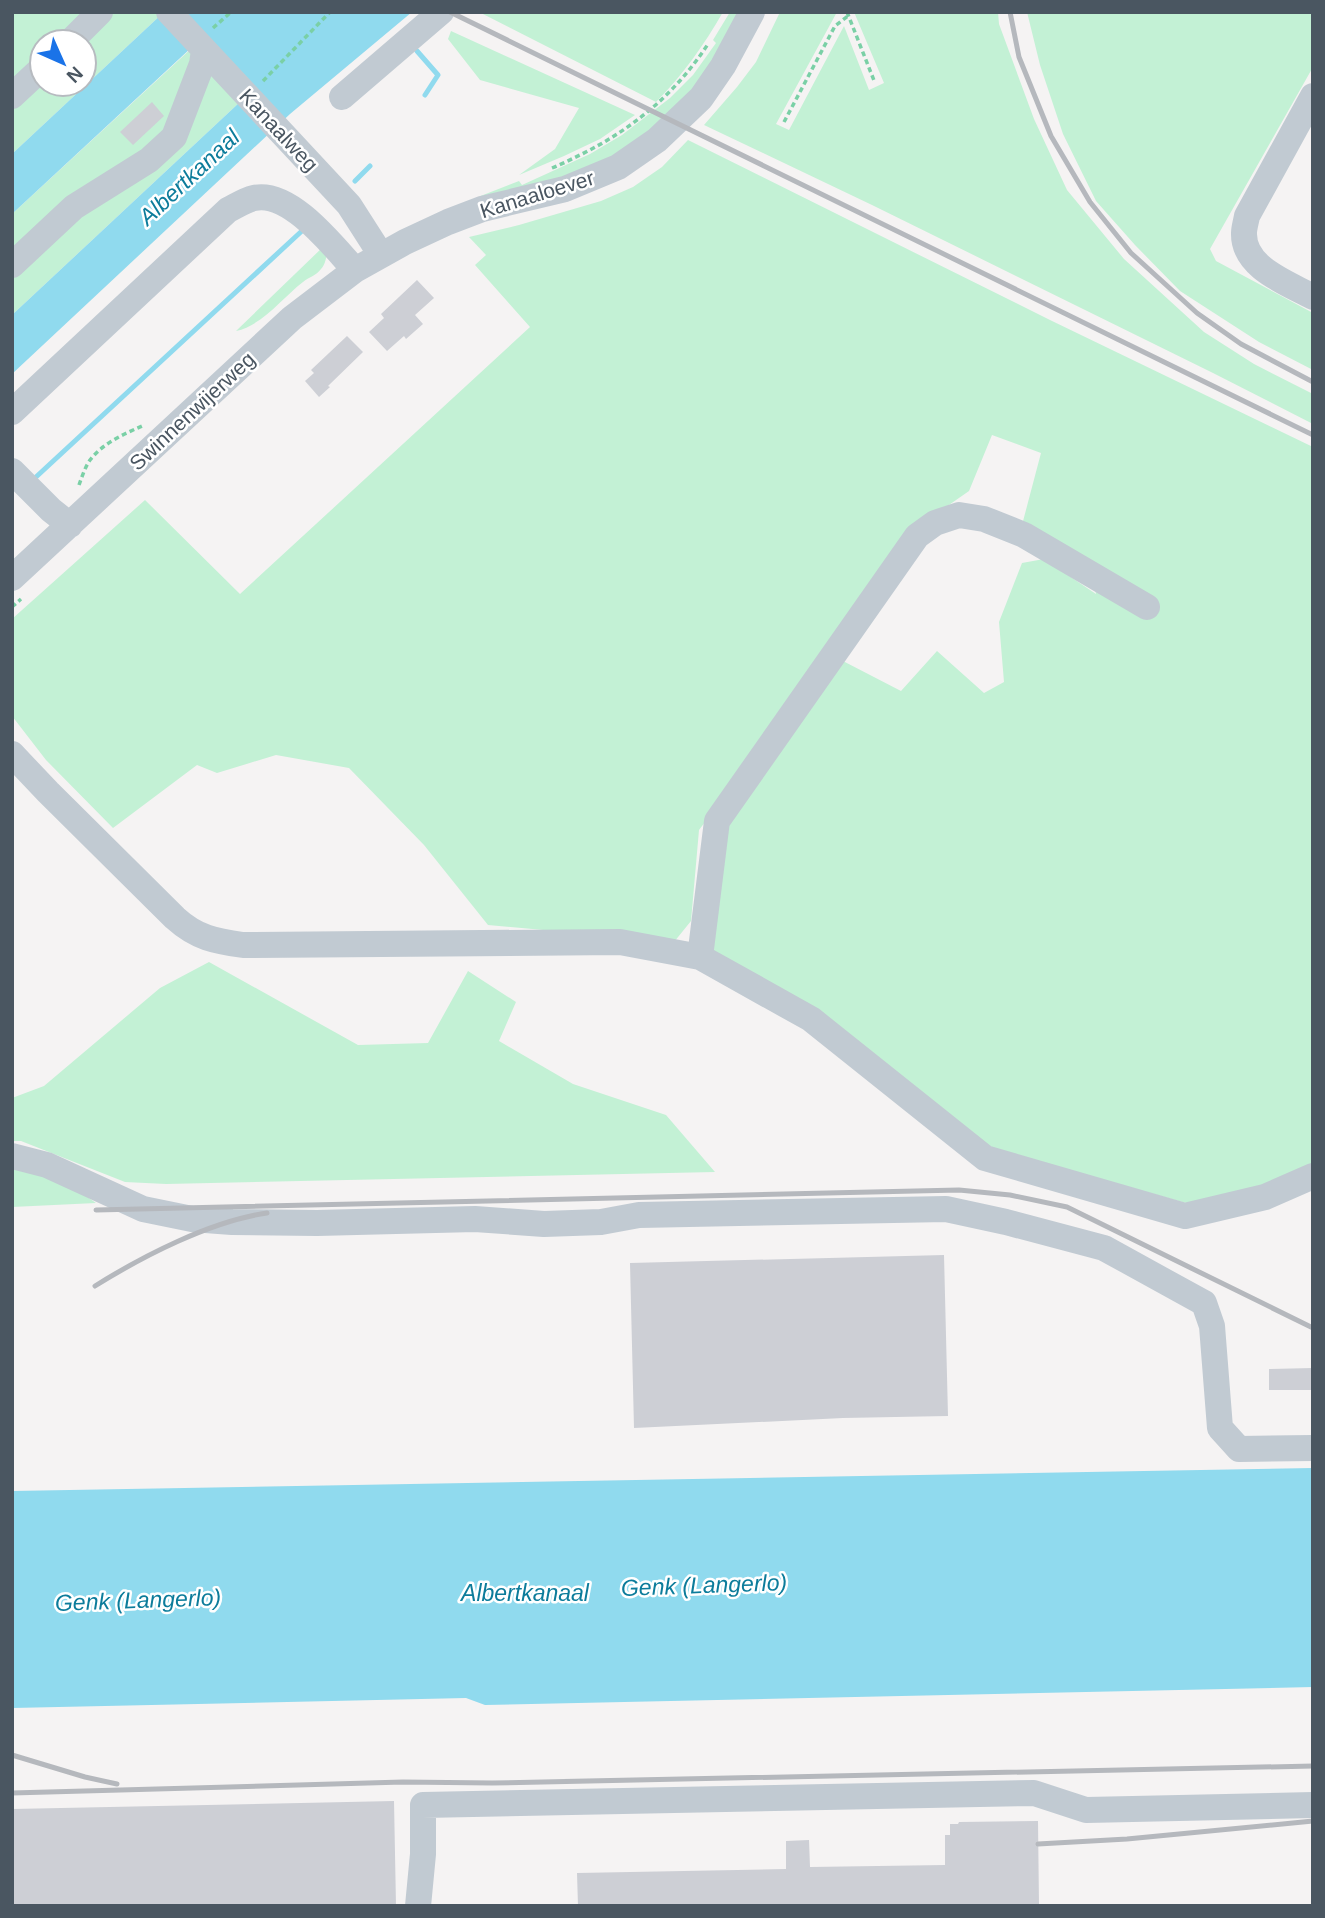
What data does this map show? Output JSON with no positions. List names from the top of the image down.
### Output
{
  "streets": {
    "street": ["Kanaalweg", "Kanaaloever", "Swinnenwijerweg"]
  },
  "crossings": [
    ["Kanaalweg", "Kanaaloever"],
    ["Kanaalweg", "Swinnenwijerweg"],
    ["Kanaaloever", "Swinnenwijerweg"]
  ],
  "water": ["Albertkanaal", "Genk (Langerlo)"],
  "north": "bottom right"
}
